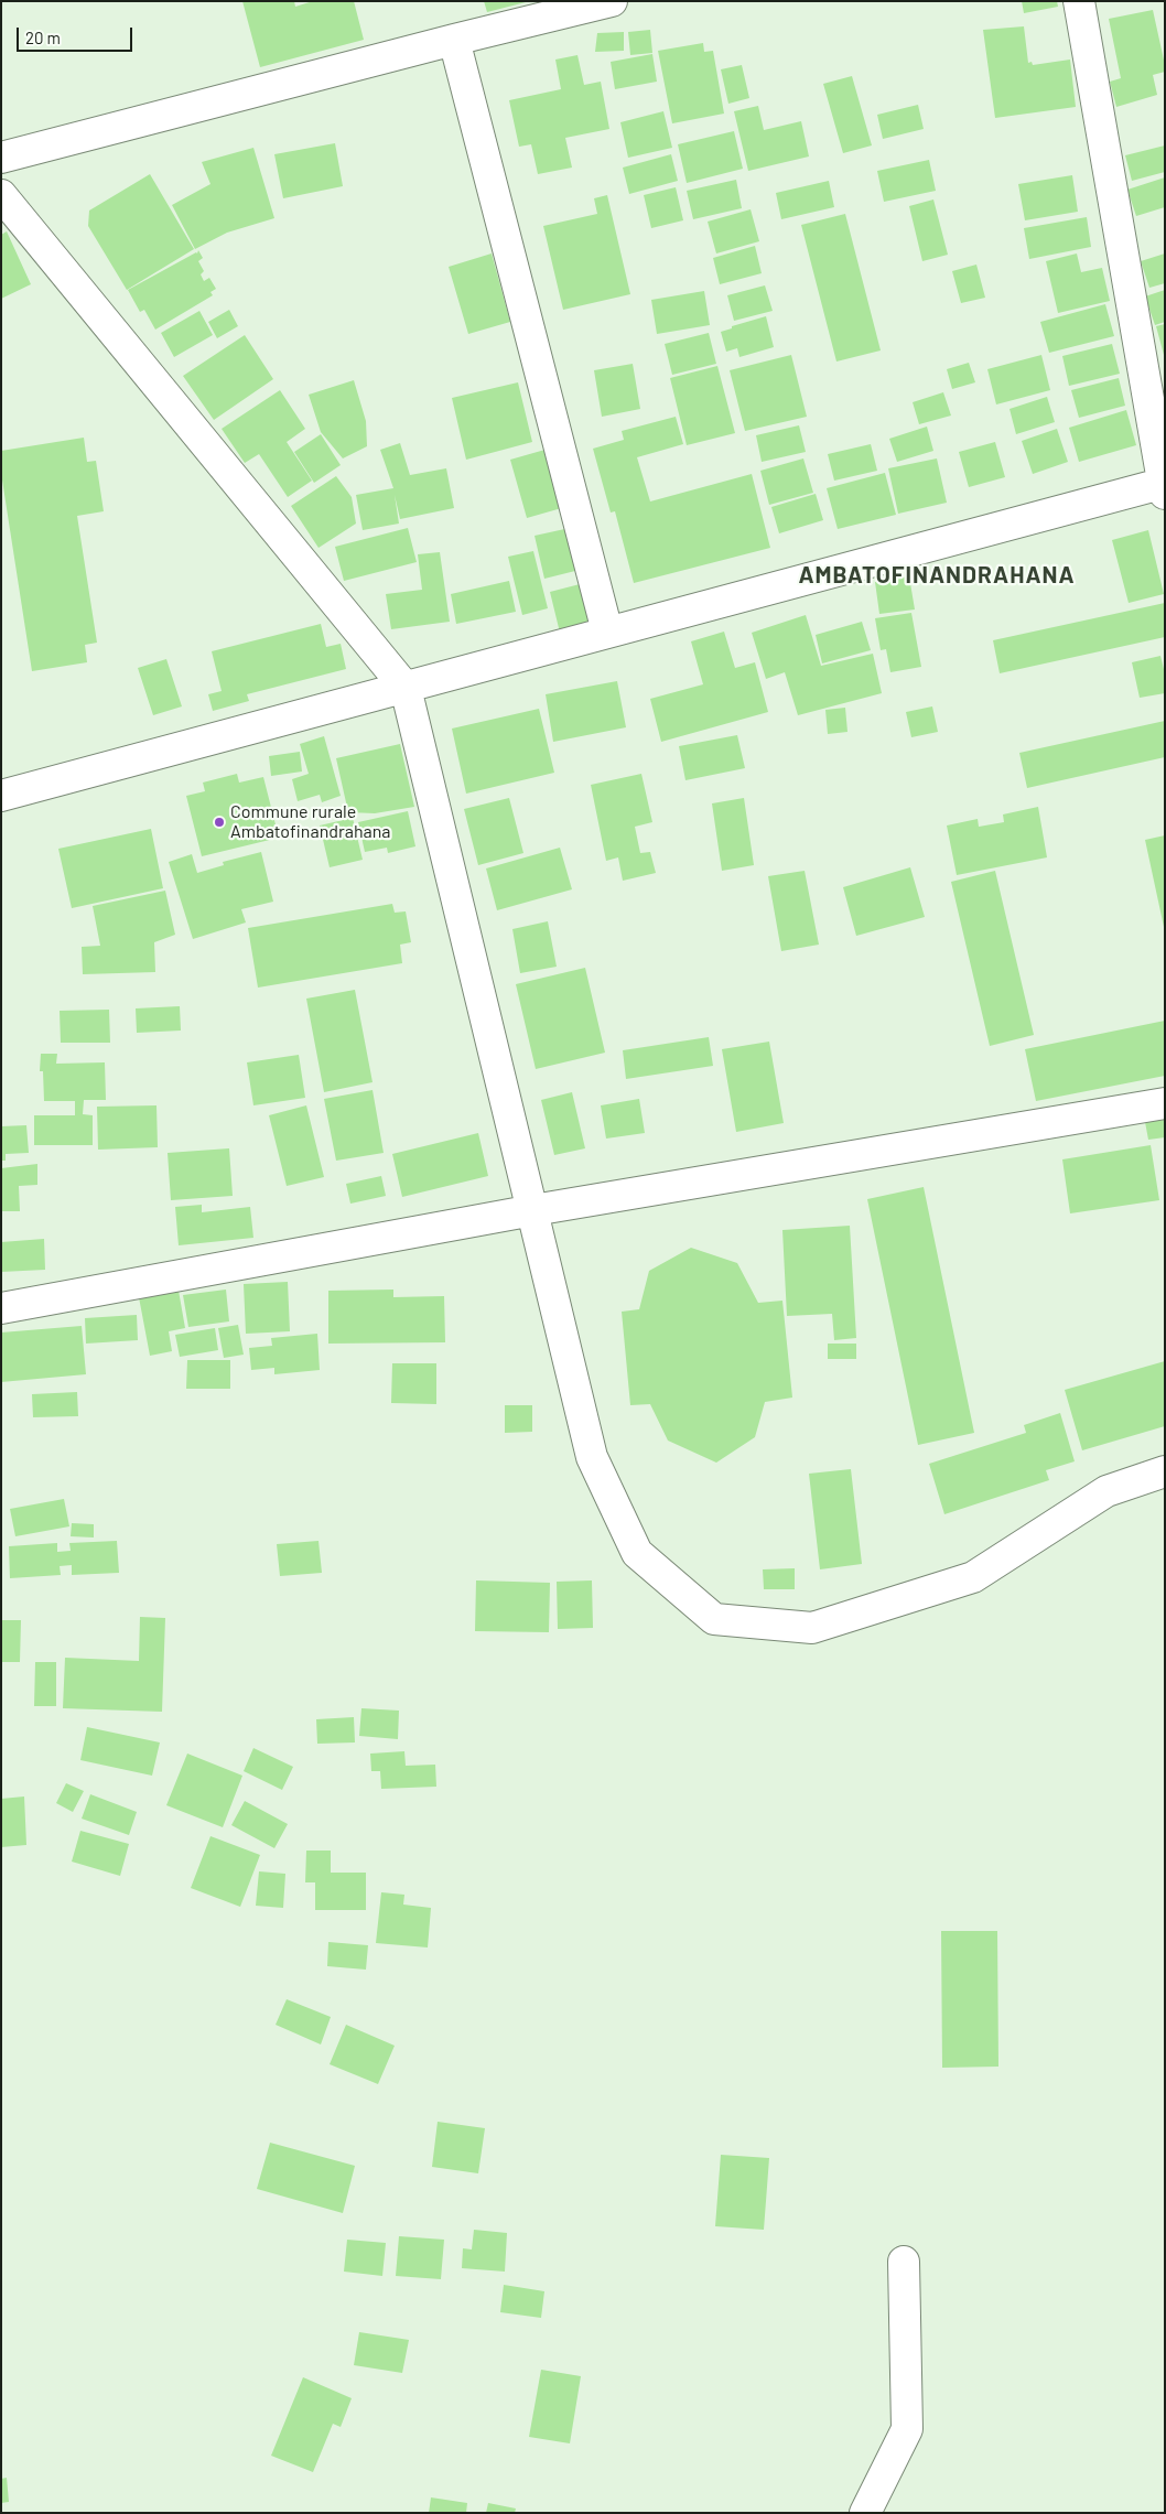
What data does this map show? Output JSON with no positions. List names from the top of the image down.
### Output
{
  "districts": ["AMBATOFINANDRAHANA"],
  "places": ["Commune rurale Ambatofinandrahana"],
  "scale_bar": "20 m"
}
